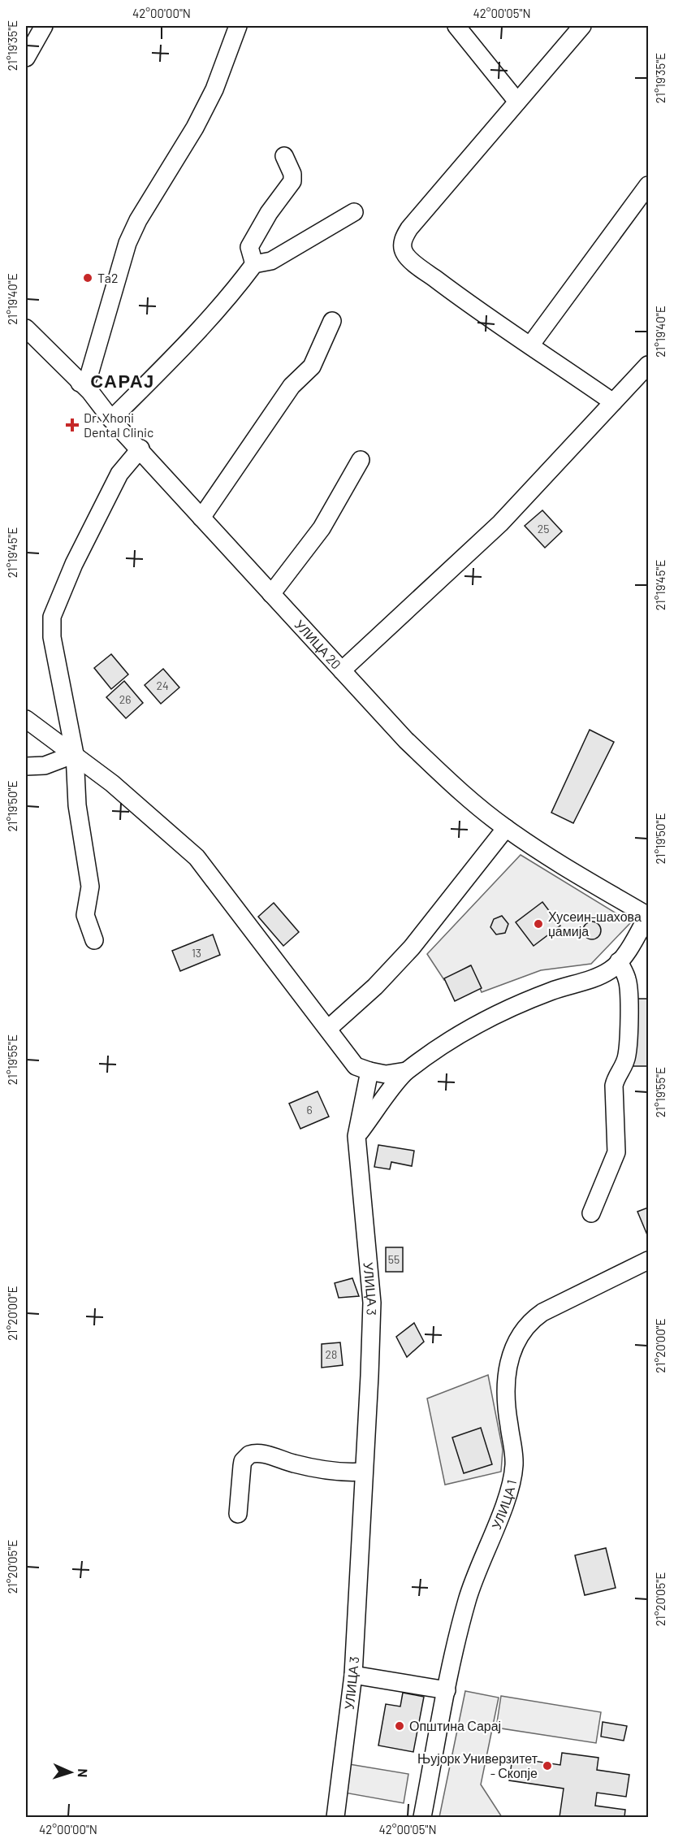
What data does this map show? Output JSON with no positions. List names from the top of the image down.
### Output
{
  "streets": {
    "street": ["УЛИЦА 20", "УЛИЦА 3", "УЛИЦА 1"]
  },
  "districts": ["САРАЈ"],
  "places": {
    "other": [
      "Ta2",
      "Хусеин-шахова џамија",
      "Општина Сарај",
      "Њујорк Универзитет - Скопје"
    ],
    "health": ["Dr. Xhoni Dental Clinic"]
  },
  "house_numbers": [
    "25",
    "24",
    "26",
    "13",
    "6",
    "55",
    "28"
  ],
  "north": "right",
  "coordinates": [
    "42°00'00\"N",
    "42°00'05\"N",
    "21°19'35\"E",
    "21°19'40\"E",
    "21°19'45\"E",
    "21°19'50\"E",
    "21°19'55\"E",
    "21°20'00\"E",
    "21°20'05\"E"
  ]
}
